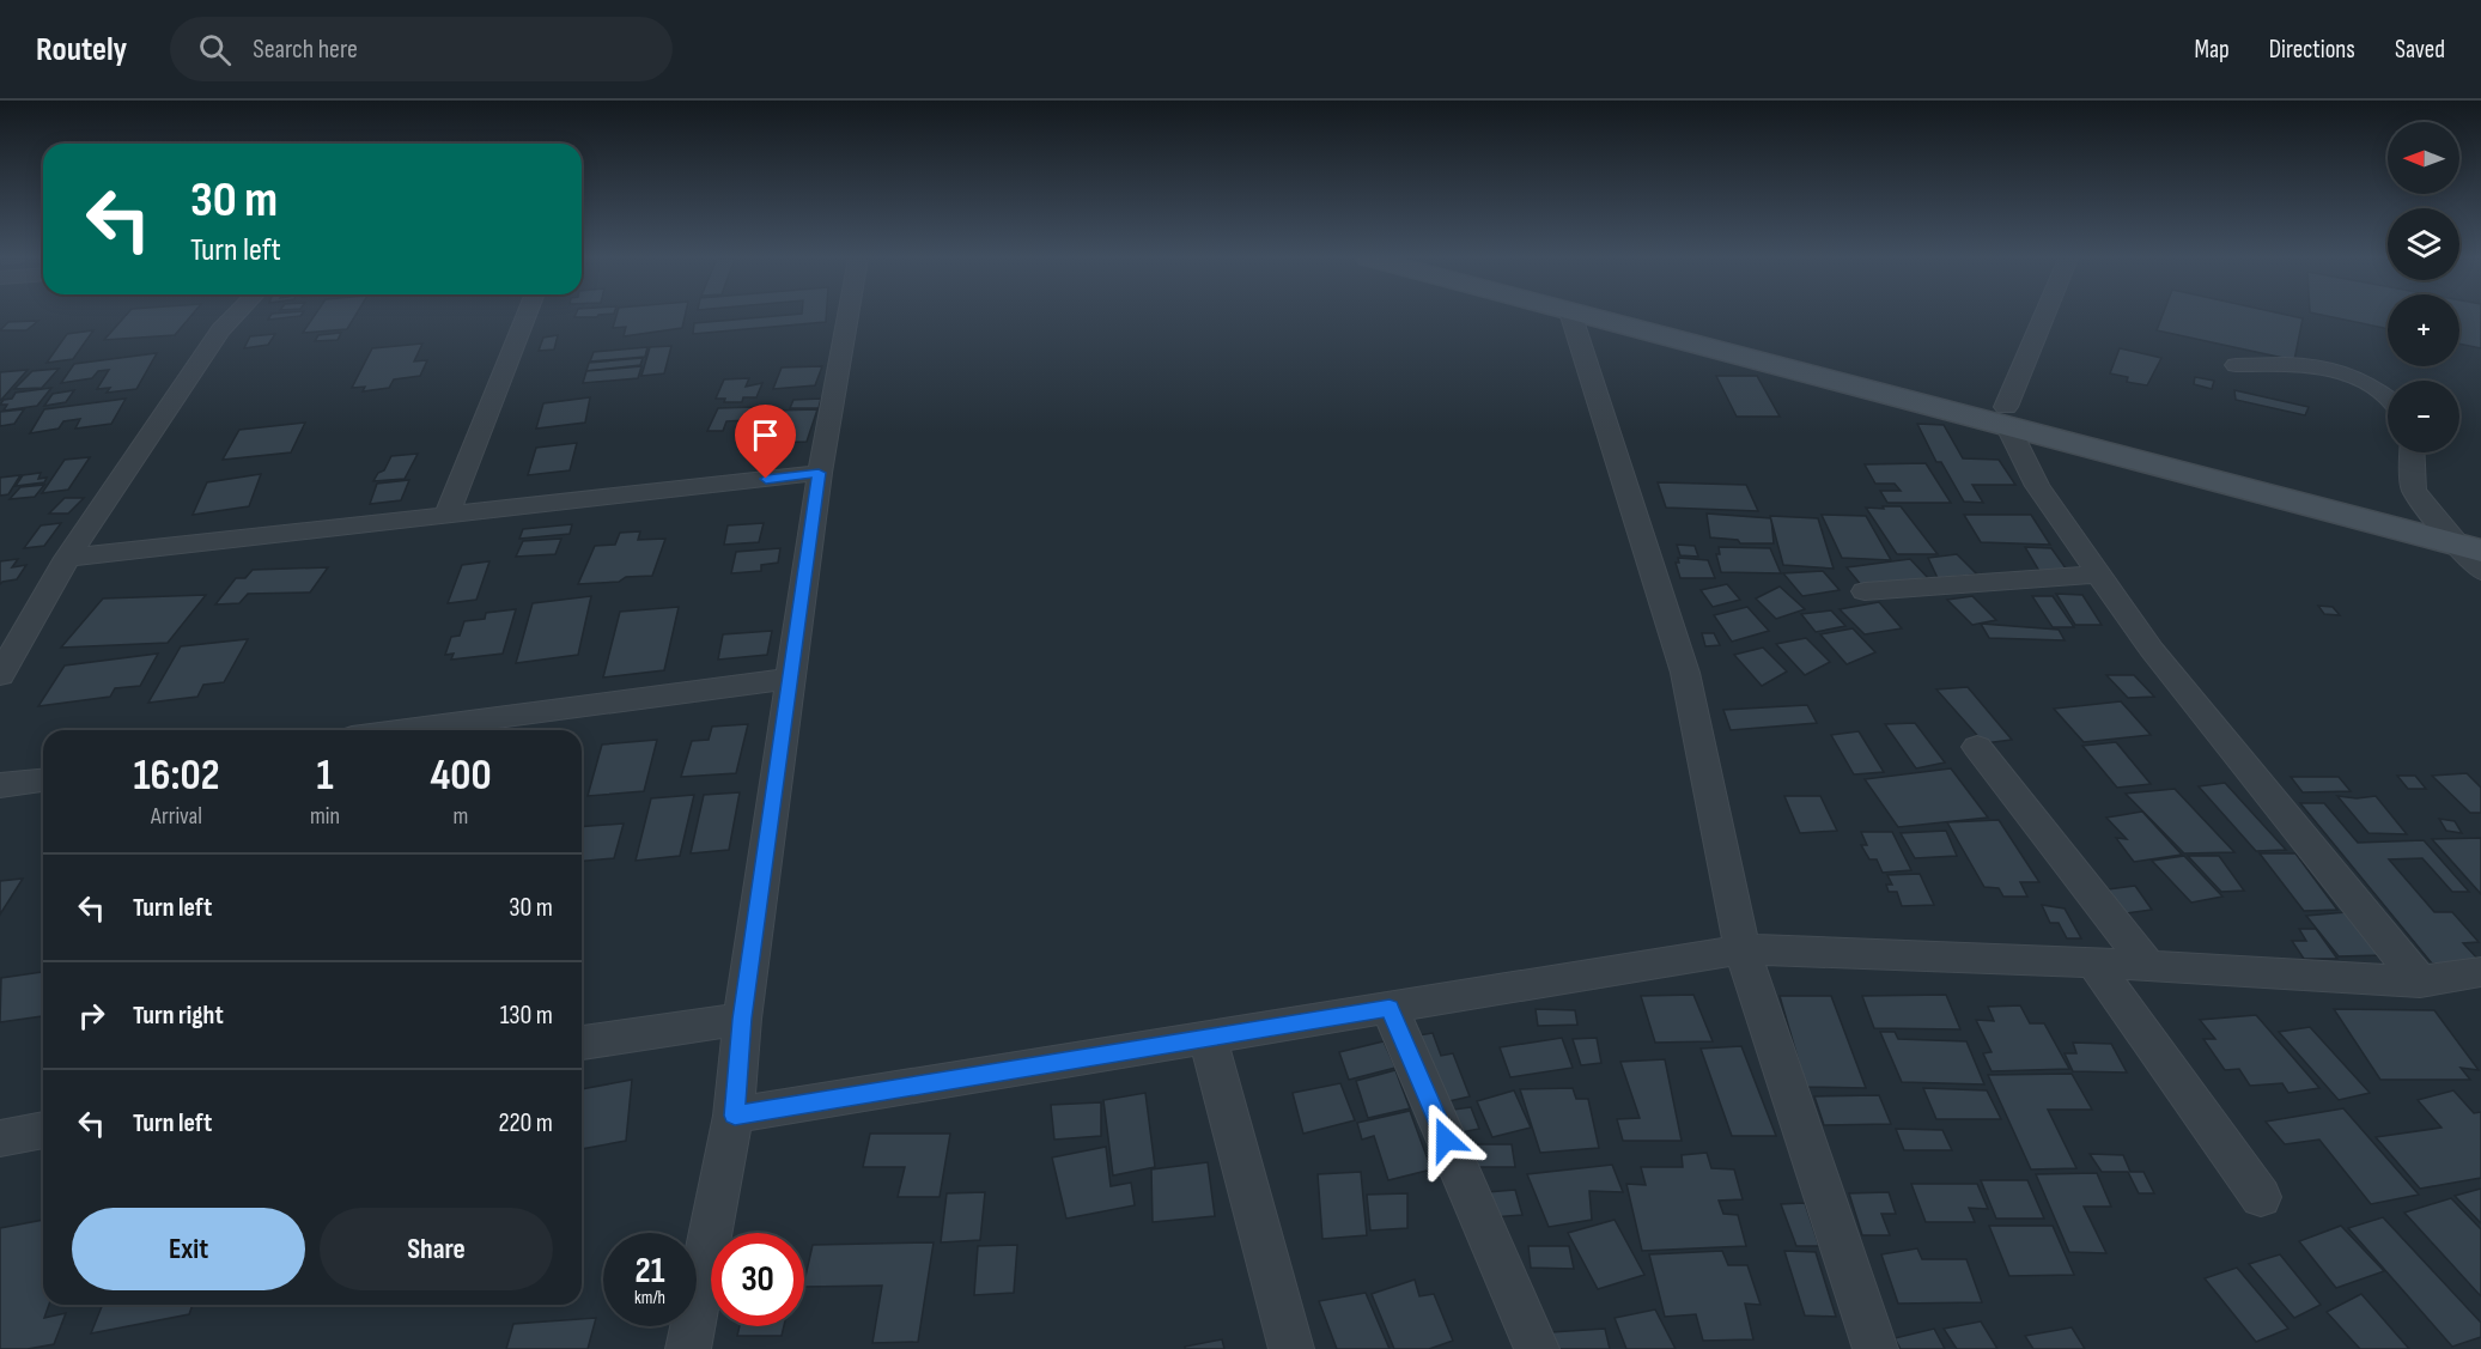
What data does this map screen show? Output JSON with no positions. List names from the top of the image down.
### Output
{
  "north": "left",
  "page": {
    "header": "Routely",
    "search": "Search here",
    "nav": ["Map", "Directions", "Saved"],
    "map_buttons": ["+", "−"],
    "turn": ["30 m", "Turn left"],
    "eta": [
      "16:02",
      "Arrival",
      "1",
      "min",
      "400",
      "m"
    ],
    "list": [
      {
        "name": "Turn left",
        "value": "30 m"
      },
      {
        "name": "Turn right",
        "value": "130 m"
      },
      {
        "name": "Turn left",
        "value": "220 m"
      }
    ],
    "buttons": ["Exit", "Share"],
    "speed": "21 km/h",
    "limit": "30"
  }
}
